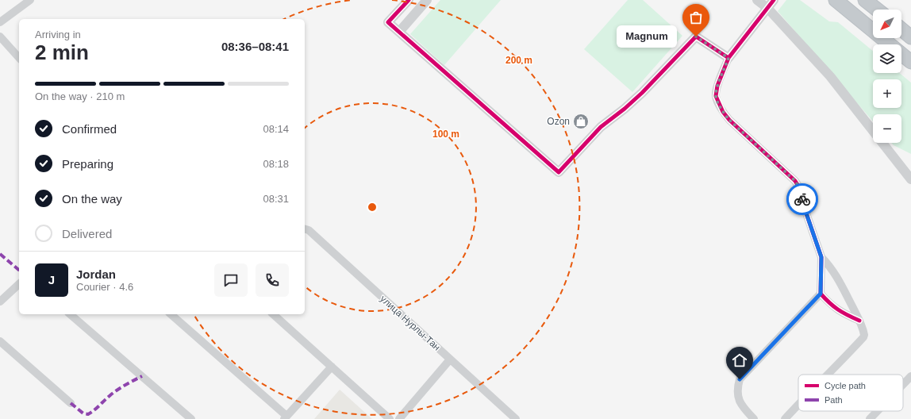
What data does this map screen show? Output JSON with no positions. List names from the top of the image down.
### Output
{
  "streets": {
    "street": ["улица Нурлы-Тан"]
  },
  "places": {
    "other": ["Magnum"],
    "shop": ["Ozon"]
  },
  "legend": ["Cycle path", "Path"],
  "north": "bottom left",
  "page": {
    "map_buttons": ["+", "−"],
    "heading": ["2 min", "Arriving in", "08:36–08:41"],
    "panel": ["Jordan", "Courier · 4.6"],
    "bubble": "Magnum",
    "bar": "On the way · 210 m",
    "list": [
      ["Confirmed", "08:14"],
      ["Preparing", "08:18"],
      ["On the way", "08:31"],
      "Delivered"
    ],
    "round": "J"
  },
  "rings": ["200 m", "100 m"]
}
